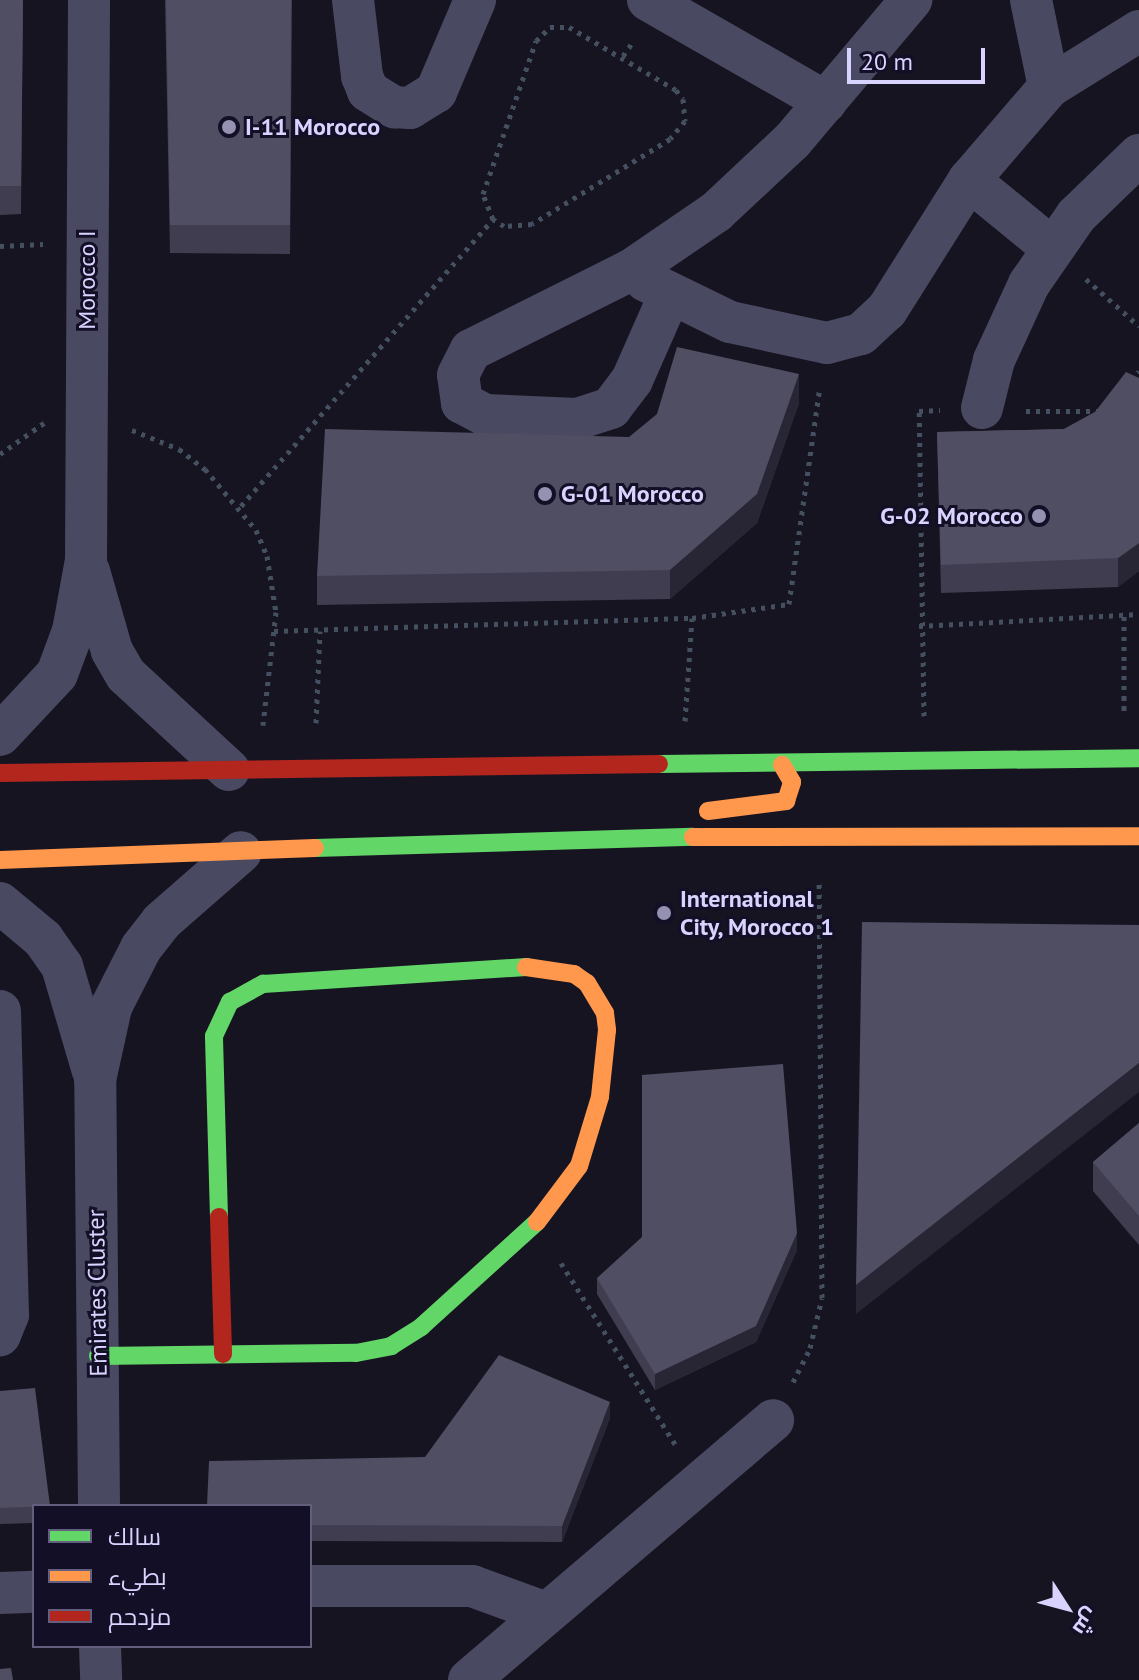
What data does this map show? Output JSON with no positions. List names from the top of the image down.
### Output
{
  "streets": {
    "street": ["Morocco I", "Emirates Cluster"]
  },
  "places": [
    "I-11 Morocco",
    "G-01 Morocco",
    "G-02 Morocco",
    "International City, Morocco 1"
  ],
  "legend": ["سالك", "بطيء", "مزدحم"],
  "scale_bar": "20 m",
  "north": "bottom right"
}
